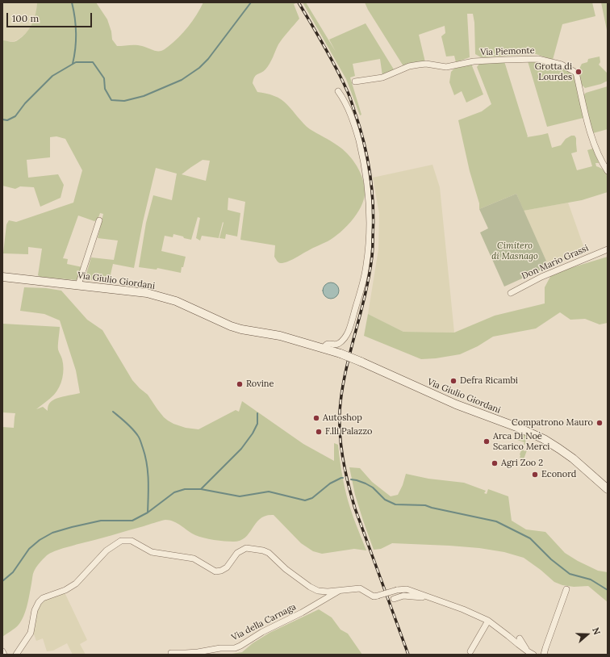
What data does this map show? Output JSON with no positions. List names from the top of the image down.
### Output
{
  "streets": {
    "street": [
      "Via Piemonte",
      "Don Mario Grassi",
      "Via Giulio Giordani",
      "Via della Carnaga"
    ]
  },
  "parks": ["Cimitero di Masnago"],
  "places": [
    "Grotta di Lourdes",
    "Defra Ricambi",
    "Rovine",
    "Autoshop",
    "Compatrono Mauro",
    "F.lli Palazzo",
    "Arca Di Noè Scarico Merci",
    "Agri Zoo 2",
    "Econord"
  ],
  "scale_bar": "100 m",
  "north": "right"
}
